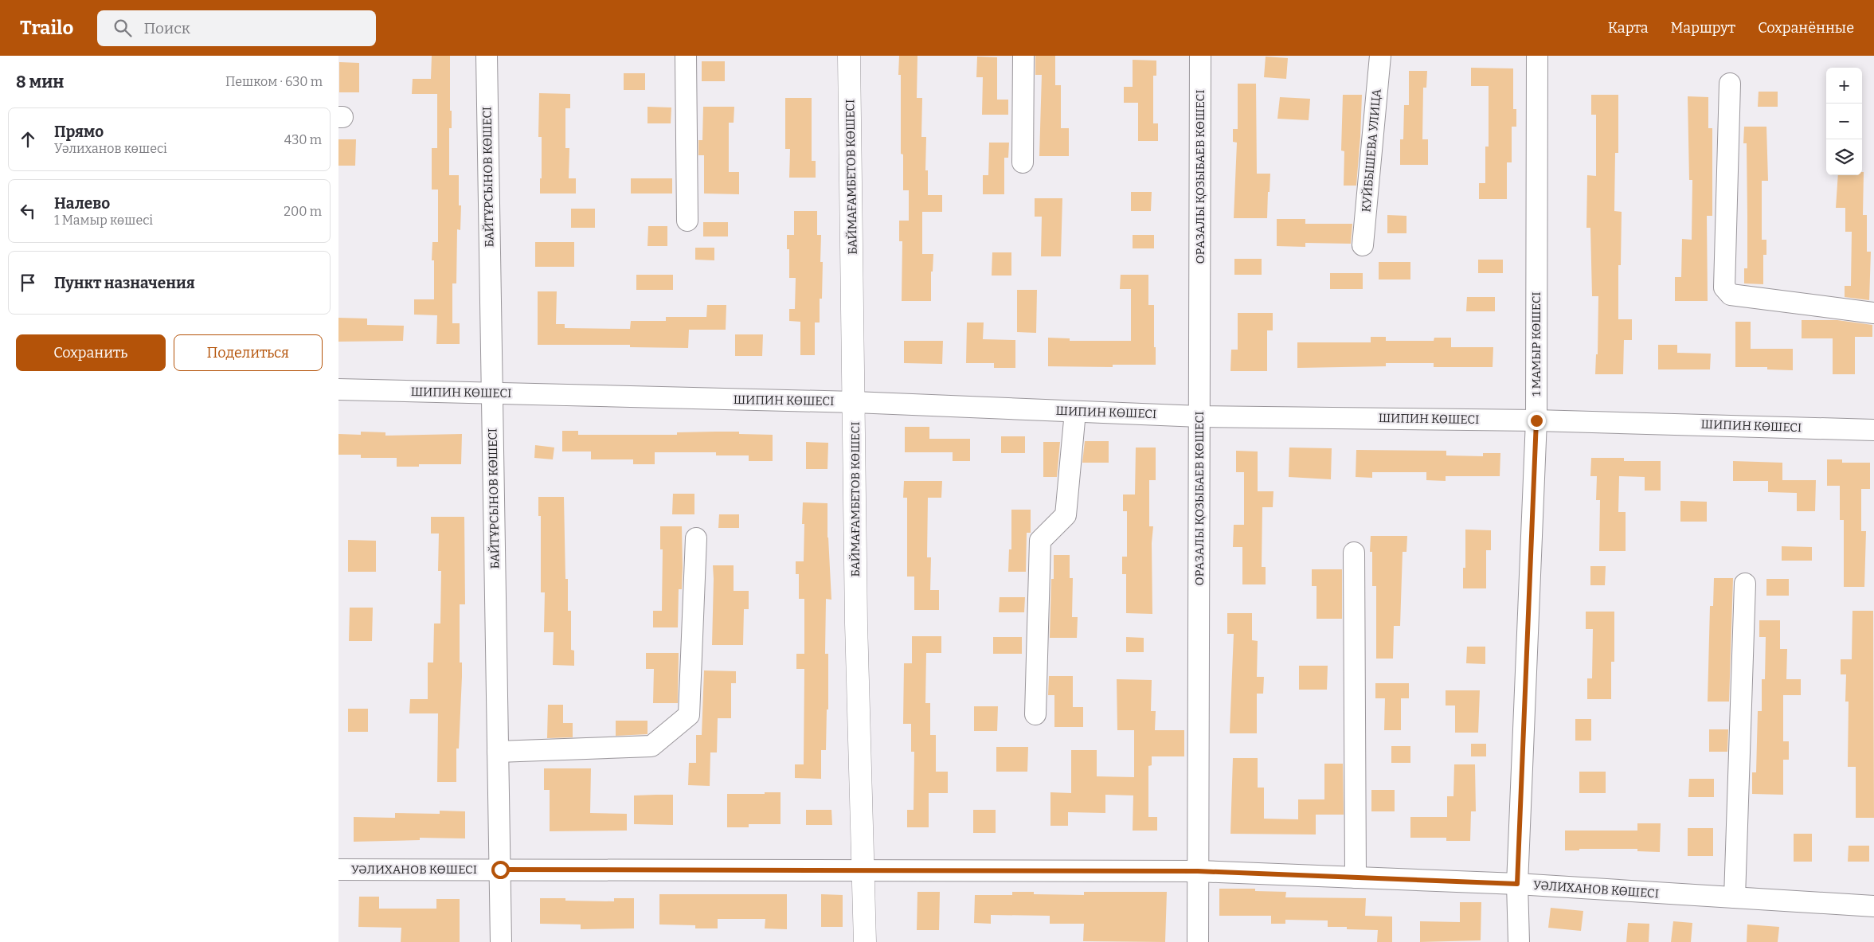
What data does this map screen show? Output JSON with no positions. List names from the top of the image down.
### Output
{
  "streets": {
    "main road": ["БАЙМАҒАМБЕТОВ КӨШЕСІ"],
    "street": [
      "КУЙБЫШЕВА УЛИЦА",
      "БАЙТҰРСЫНОВ КӨШЕСІ",
      "ОРАЗАЛЫ ҚОЗЫБАЕВ КӨШЕСІ",
      "1 МАМЫР КӨШЕСІ",
      "ШИПИН КӨШЕСІ",
      "УӘЛИХАНОВ КӨШЕСІ"
    ]
  },
  "crossings": [
    ["БАЙТҰРСЫНОВ КӨШЕСІ", "ШИПИН КӨШЕСІ"],
    ["БАЙТҰРСЫНОВ КӨШЕСІ", "УӘЛИХАНОВ КӨШЕСІ"],
    ["БАЙМАҒАМБЕТОВ КӨШЕСІ", "ШИПИН КӨШЕСІ"],
    ["БАЙМАҒАМБЕТОВ КӨШЕСІ", "УӘЛИХАНОВ КӨШЕСІ"],
    ["ОРАЗАЛЫ ҚОЗЫБАЕВ КӨШЕСІ", "ШИПИН КӨШЕСІ"],
    ["ОРАЗАЛЫ ҚОЗЫБАЕВ КӨШЕСІ", "УӘЛИХАНОВ КӨШЕСІ"],
    ["1 МАМЫР КӨШЕСІ", "ШИПИН КӨШЕСІ"],
    ["1 МАМЫР КӨШЕСІ", "УӘЛИХАНОВ КӨШЕСІ"]
  ],
  "page": {
    "header": "Trailo",
    "search": "Поиск",
    "nav": ["Карта", "Маршрут", "Сохранённые"],
    "heading": ["8 мин", "Пешком · 630 m"],
    "map_buttons": ["+", "−"],
    "list": [
      ["Прямо", "Уәлиханов көшесі", "430 m"],
      ["Налево", "1 Мамыр көшесі", "200 m"],
      "Пункт назначения"
    ],
    "buttons": ["Сохранить", "Поделиться"]
  }
}
